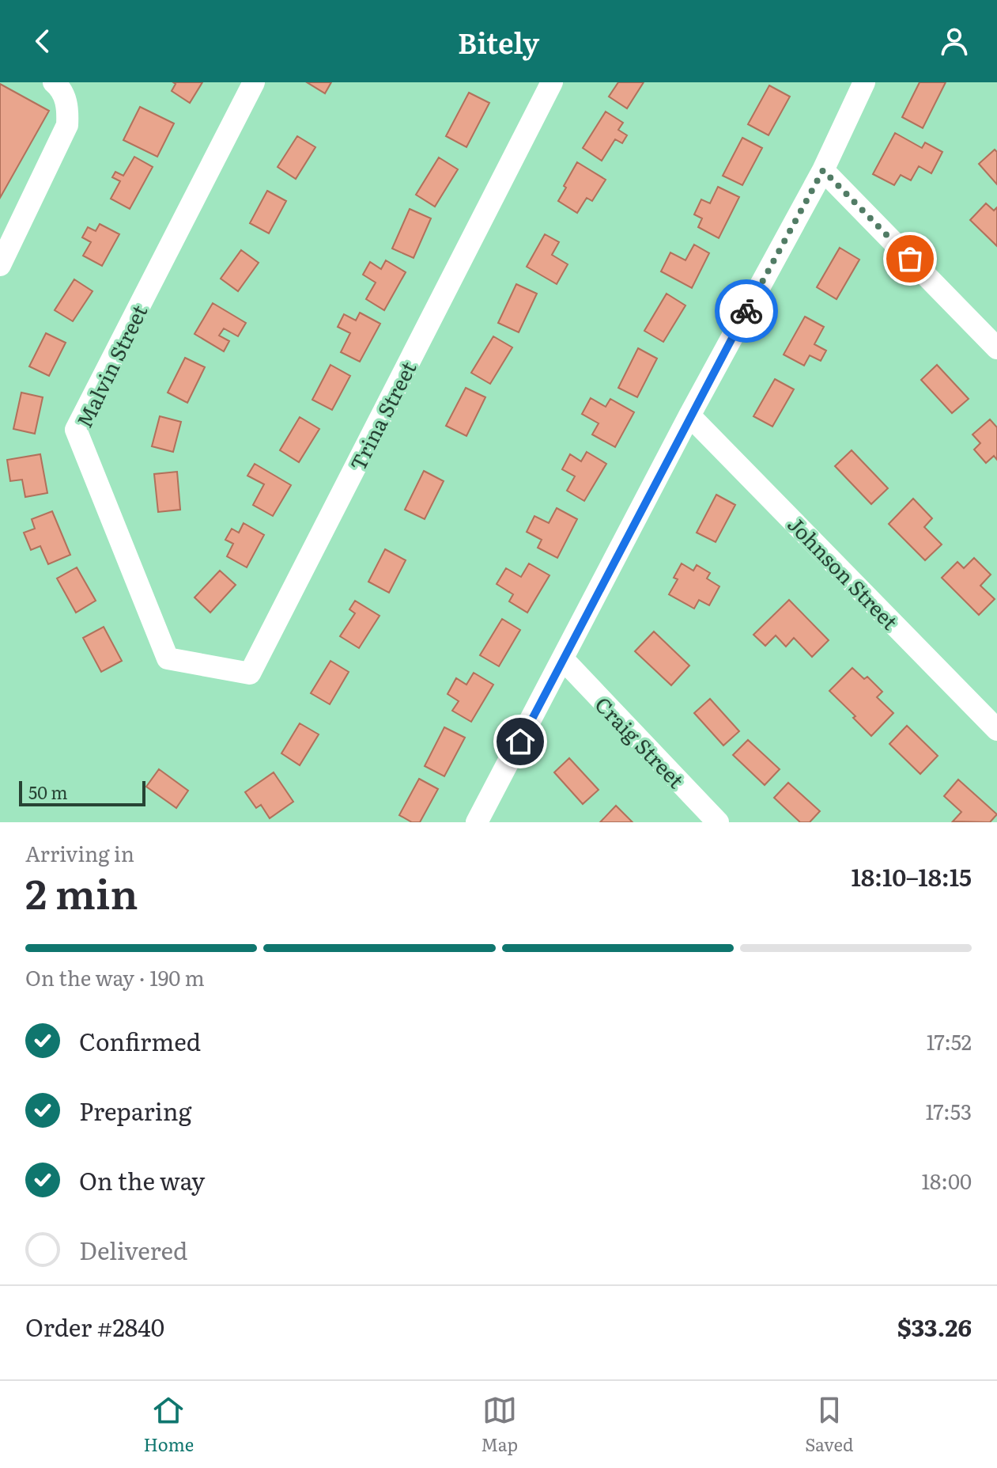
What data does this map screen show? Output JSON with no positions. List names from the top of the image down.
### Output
{
  "streets": {
    "street": [
      "Malvin Street",
      "Trina Street",
      "Johnson Street",
      "Craig Street"
    ]
  },
  "crossings": [
    ["Malvin Street", "Trina Street"]
  ],
  "scale_bar": "50 m",
  "page": {
    "header": "Bitely",
    "scale": "50 m",
    "heading": ["2 min", "Arriving in", "18:10–18:15"],
    "panel": ["Order #2840", "$33.26"],
    "bar": "On the way · 190 m",
    "list": [
      ["Confirmed", "17:52"],
      ["Preparing", "17:53"],
      ["On the way", "18:00"],
      "Delivered"
    ],
    "tabs": ["Home", "Map", "Saved"]
  }
}
